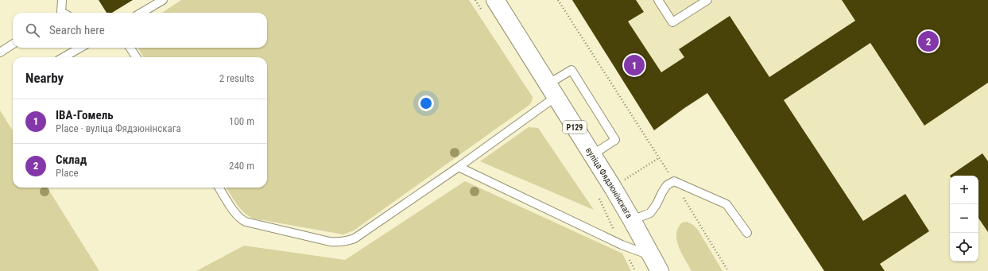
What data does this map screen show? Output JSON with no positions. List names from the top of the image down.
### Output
{
  "streets": {
    "main road": ["Р129", "вуліца Фядзюнінскага"]
  },
  "page": {
    "search": "Search here",
    "pins": ["2", "1"],
    "heading": ["Nearby", "2 results"],
    "list": [
      {
        "mark": "1",
        "name": "IBA-Гомель",
        "note": "Place · вуліца Фядзюнінскага",
        "value": "100 m"
      },
      {
        "mark": "2",
        "name": "Склад",
        "note": "Place",
        "value": "240 m"
      }
    ],
    "map_buttons": ["+", "−"]
  }
}
